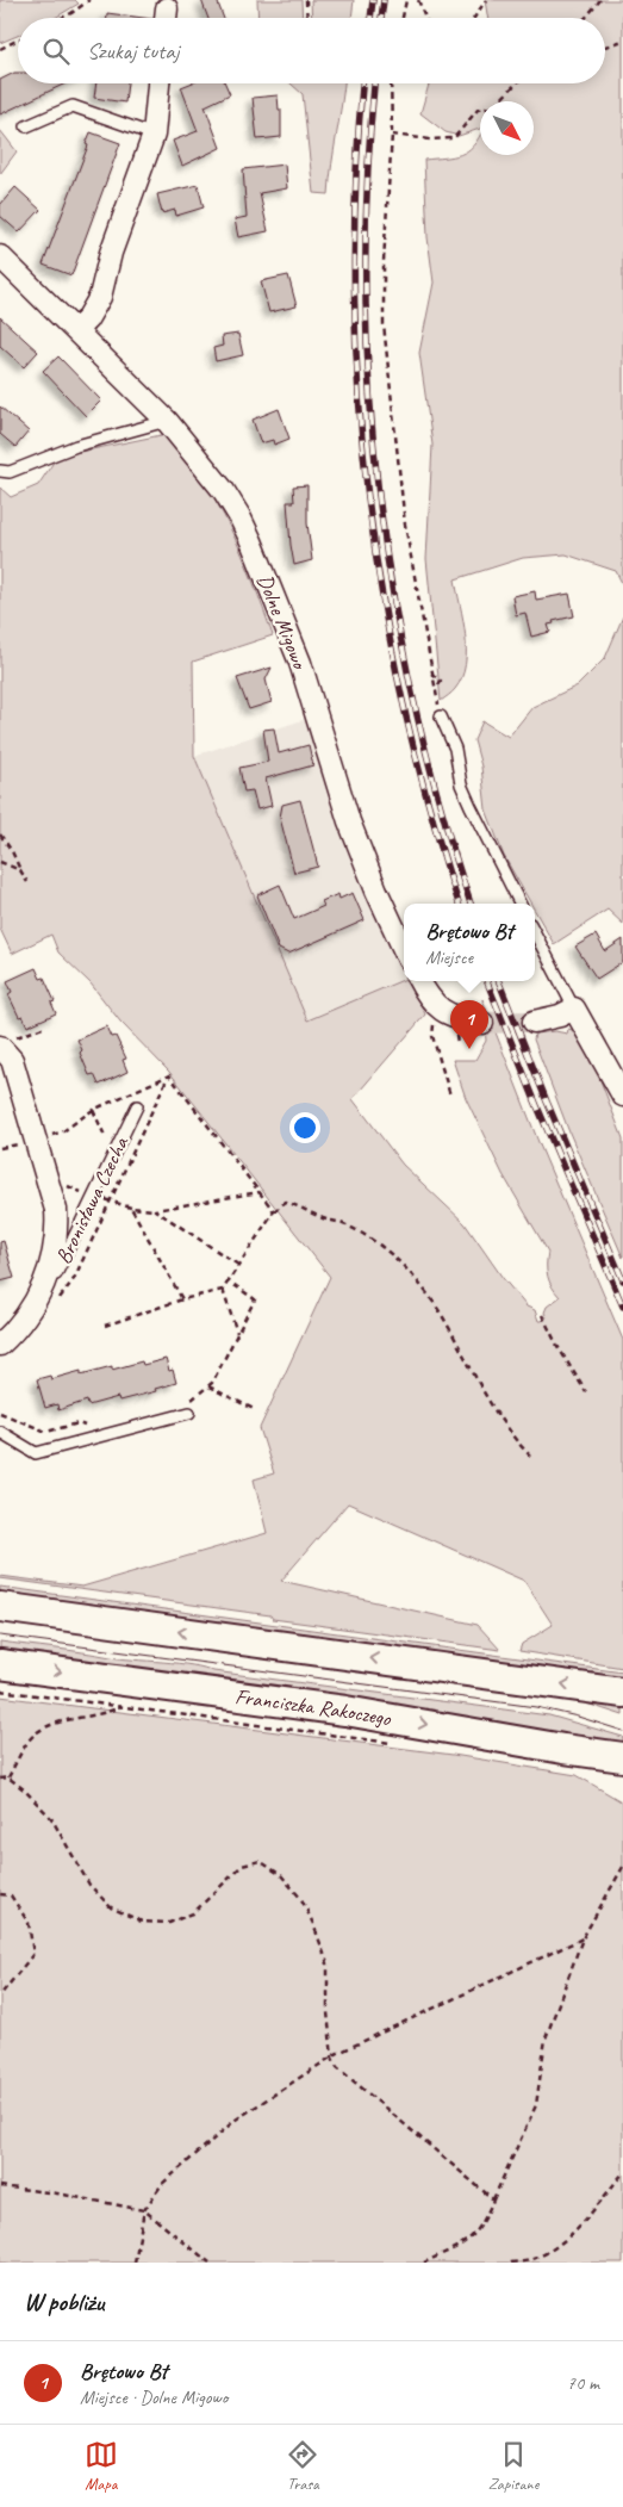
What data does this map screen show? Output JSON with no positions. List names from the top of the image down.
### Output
{
  "streets": {
    "main road": ["Franciszka Rakoczego"],
    "street": ["Dolne Migowo", "Bronisława Czecha"]
  },
  "north": "bottom right",
  "page": {
    "search": "Szukaj tutaj",
    "popup": ["Brętowo Bt", "Miejsce"],
    "pins": "1",
    "heading": "W pobliżu",
    "list": [
      {
        "mark": "1",
        "name": "Brętowo Bt",
        "note": "Miejsce · Dolne Migowo",
        "value": "70 m"
      }
    ],
    "nav": ["Mapa", "Trasa", "Zapisane"]
  }
}
